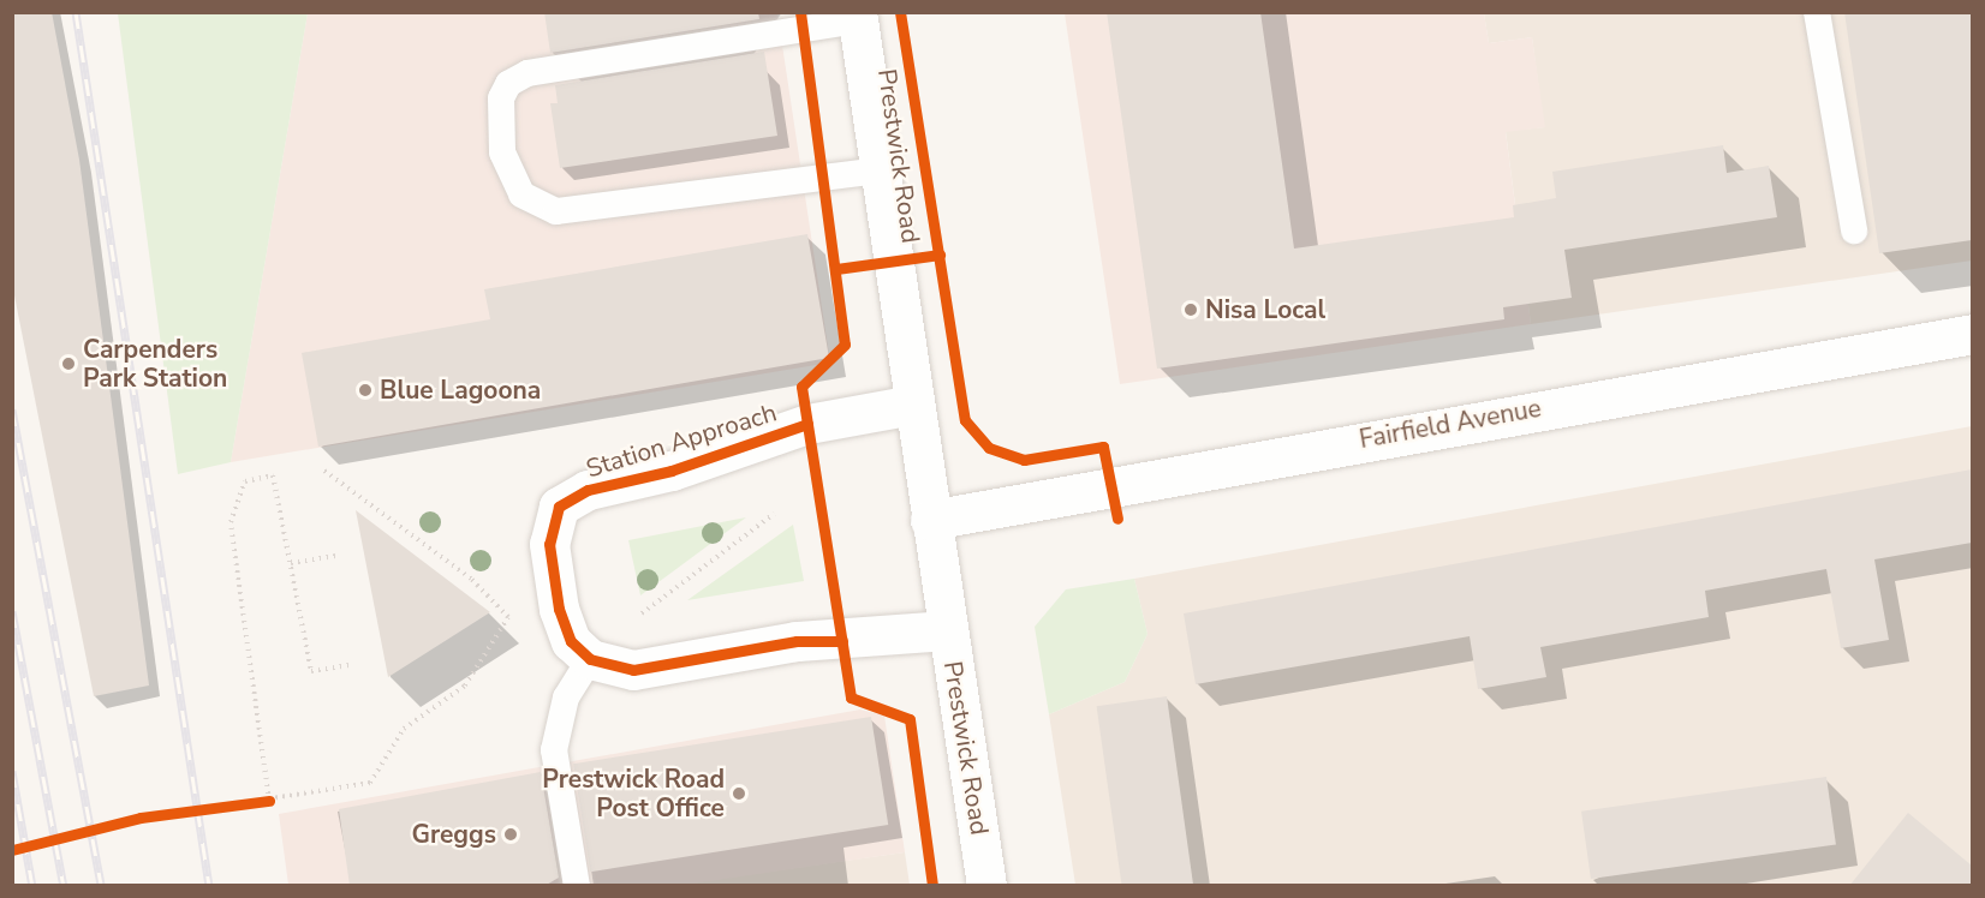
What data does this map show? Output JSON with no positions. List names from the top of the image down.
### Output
{
  "streets": {
    "street": ["Prestwick Road", "Fairfield Avenue", "Station Approach"]
  },
  "crossings": [
    ["Prestwick Road", "Fairfield Avenue"],
    ["Prestwick Road", "Station Approach"]
  ],
  "places": [
    "Nisa Local",
    "Carpenders Park Station",
    "Blue Lagoona",
    "Prestwick Road Post Office",
    "Greggs"
  ]
}
